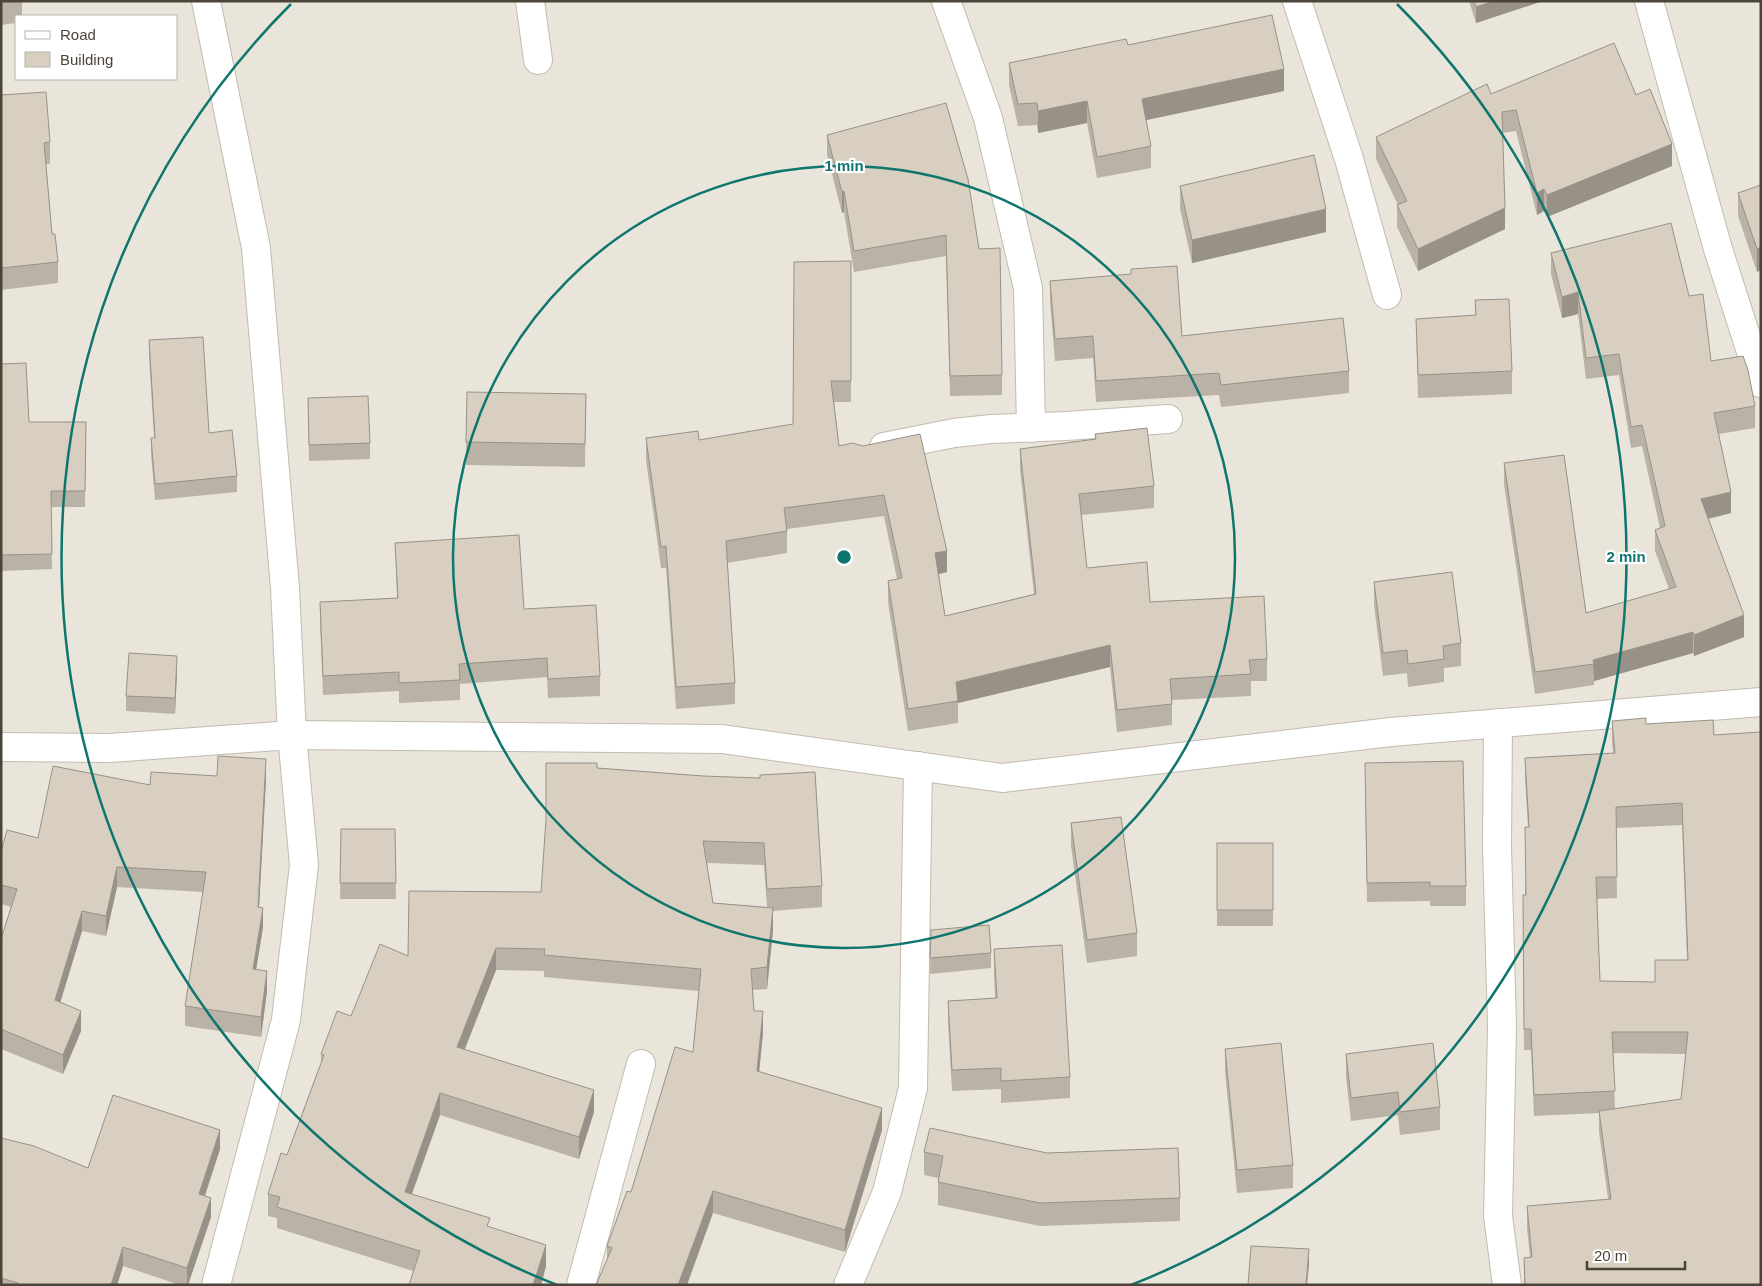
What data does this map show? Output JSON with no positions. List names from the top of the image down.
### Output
{
  "legend": ["Road", "Building"],
  "scale_bar": "20 m",
  "rings": ["1 min", "2 min"]
}
